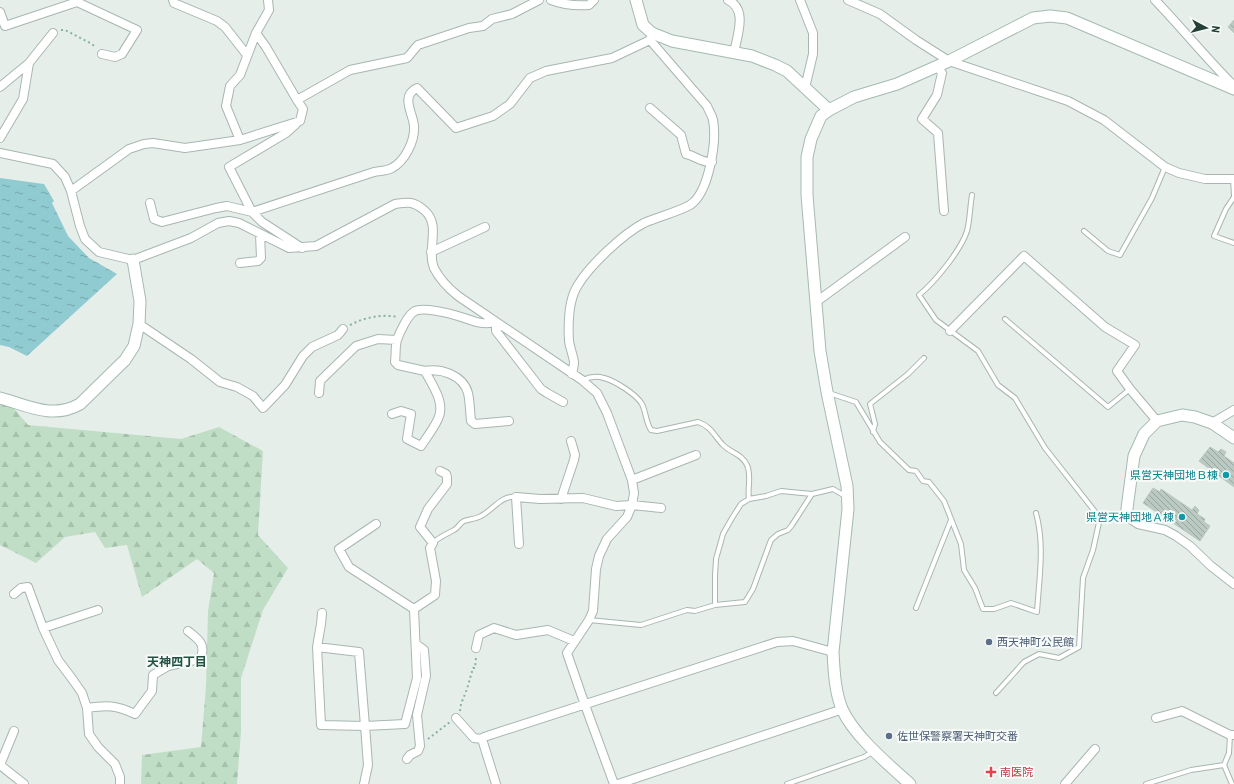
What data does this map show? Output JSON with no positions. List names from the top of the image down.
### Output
{
  "districts": ["天神四丁目"],
  "places": {
    "other": [
      "県営天神団地Ｂ棟",
      "県営天神団地Ａ棟",
      "西天神町公民館",
      "佐世保警察署天神町交番"
    ],
    "health": ["南医院"]
  },
  "north": "right"
}
